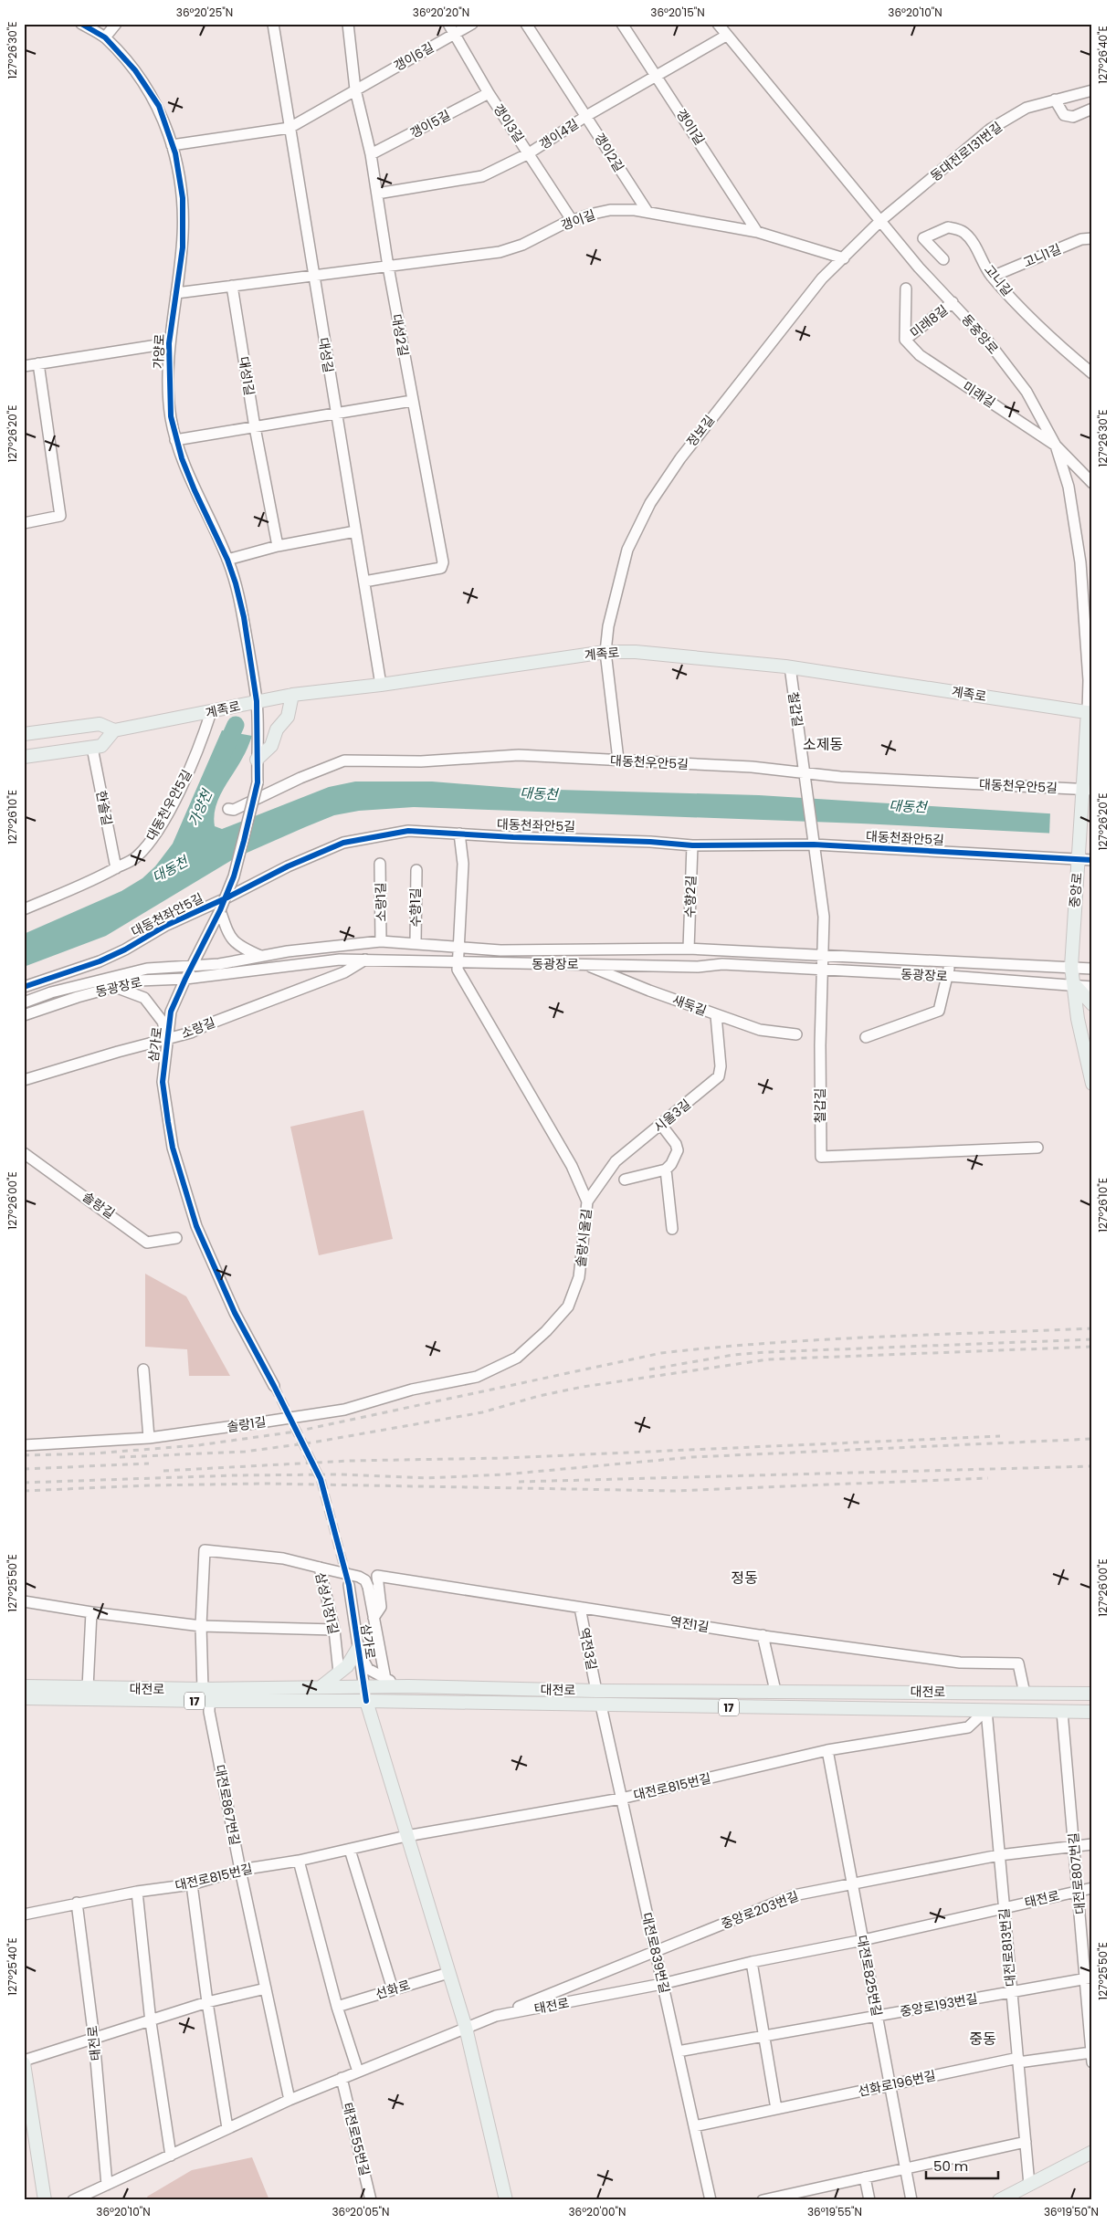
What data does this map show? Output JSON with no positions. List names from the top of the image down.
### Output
{
  "streets": {
    "main road": [
      "계족로",
      "중앙로",
      "대전로",
      "17"
    ],
    "street": [
      "갱이6길",
      "갱이3길",
      "갱이5길",
      "갱이1길",
      "갱이4길",
      "동대전로131번길",
      "갱이2길",
      "갱이길",
      "고니1길",
      "고니길",
      "미래8길",
      "동중앙로",
      "대성2길",
      "가양로",
      "대성길",
      "대성1길",
      "미래길",
      "정보길",
      "철갑길",
      "대동천우안5길",
      "한솔길",
      "대동천좌안5길",
      "수향2길",
      "소랑1길",
      "수향1길",
      "동광장로",
      "새둑길",
      "소랑길",
      "삼가로",
      "시울3길",
      "솔랑길",
      "솔랑시울길",
      "솔랑1길",
      "삼성시장1길",
      "역전1길",
      "역전3길",
      "대전로815번길",
      "대전로867번길",
      "대전로807번길",
      "태전로",
      "중앙로203번길",
      "대전로813번길",
      "대전로839번길",
      "대전로825번길",
      "선화로",
      "중앙로193번길",
      "선화로196번길",
      "태전로55번길"
    ]
  },
  "crossings": [
    ["갱이6길", "갱이3길"],
    ["갱이6길", "대성2길"],
    ["갱이6길", "대성길"],
    ["갱이3길", "갱이5길"],
    ["갱이3길", "갱이4길"],
    ["갱이3길", "갱이길"],
    ["갱이5길", "대성2길"],
    ["갱이1길", "갱이4길"],
    ["갱이1길", "갱이길"],
    ["갱이4길", "갱이2길"],
    ["갱이4길", "동중앙로"],
    ["갱이4길", "대성2길"],
    ["동대전로131번길", "동중앙로"],
    ["동대전로131번길", "정보길"],
    ["갱이2길", "갱이길"],
    ["갱이길", "대성2길"],
    ["갱이길", "대성길"],
    ["갱이길", "정보길"],
    ["고니1길", "고니길"],
    ["미래8길", "동중앙로"],
    ["미래8길", "미래길"],
    ["동중앙로", "미래길"],
    ["동중앙로", "계족로"],
    ["동중앙로", "중앙로"],
    ["대성2길", "대성길"],
    ["가양로", "계족로"],
    ["가양로", "삼가로"],
    ["대성길", "계족로"],
    ["정보길", "계족로"],
    ["정보길", "대동천우안5길"],
    ["계족로", "철갑길"],
    ["계족로", "대동천우안5길"],
    ["계족로", "중앙로"],
    ["계족로", "삼가로"],
    ["철갑길", "대동천우안5길"],
    ["철갑길", "대동천좌안5길"],
    ["철갑길", "동광장로"],
    ["대동천우안5길", "한솔길"],
    ["대동천우안5길", "중앙로"],
    ["대동천좌안5길", "중앙로"],
    ["대동천좌안5길", "수향2길"],
    ["대동천좌안5길", "솔랑시울길"],
    ["중앙로", "동광장로"],
    ["수향2길", "동광장로"],
    ["소랑1길", "동광장로"],
    ["수향1길", "동광장로"],
    ["동광장로", "새둑길"],
    ["동광장로", "소랑길"],
    ["동광장로", "삼가로"],
    ["동광장로", "솔랑시울길"],
    ["새둑길", "시울3길"],
    ["소랑길", "삼가로"],
    ["삼가로", "대전로"],
    ["시울3길", "솔랑시울길"],
    ["솔랑시울길", "솔랑1길"],
    ["역전1길", "역전3길"],
    ["역전1길", "대전로"],
    ["역전3길", "대전로"],
    ["대전로", "대전로815번길"],
    ["대전로", "대전로867번길"],
    ["대전로", "대전로807번길"],
    ["대전로", "대전로813번길"],
    ["대전로", "대전로839번길"],
    ["대전로815번길", "대전로867번길"],
    ["대전로815번길", "태전로"],
    ["대전로815번길", "대전로813번길"],
    ["대전로815번길", "대전로839번길"],
    ["대전로815번길", "대전로825번길"],
    ["대전로867번길", "태전로"],
    ["대전로807번길", "태전로"],
    ["대전로807번길", "중앙로203번길"],
    ["대전로807번길", "중앙로193번길"],
    ["대전로807번길", "선화로196번길"],
    ["태전로", "중앙로203번길"],
    ["태전로", "대전로813번길"],
    ["태전로", "대전로839번길"],
    ["태전로", "대전로825번길"],
    ["태전로", "태전로55번길"],
    ["중앙로203번길", "대전로813번길"],
    ["중앙로203번길", "대전로839번길"],
    ["중앙로203번길", "대전로825번길"],
    ["대전로813번길", "중앙로193번길"],
    ["대전로813번길", "선화로196번길"],
    ["대전로839번길", "중앙로193번길"],
    ["대전로839번길", "선화로196번길"],
    ["대전로825번길", "중앙로193번길"],
    ["대전로825번길", "선화로196번길"]
  ],
  "districts": ["소제동", "정동", "중동"],
  "water": ["대동천", "가양천"],
  "scale_bar": "50 m",
  "coordinates": [
    "36°20'25\"N",
    "36°20'20\"N",
    "36°20'15\"N",
    "36°20'10\"N",
    "127°26'30\"E",
    "127°26'40\"E",
    "127°26'20\"E",
    "127°26'10\"E",
    "127°26'00\"E",
    "127°25'50\"E",
    "127°25'40\"E",
    "36°20'05\"N",
    "36°20'00\"N",
    "36°19'55\"N",
    "36°19'50\"N"
  ]
}
